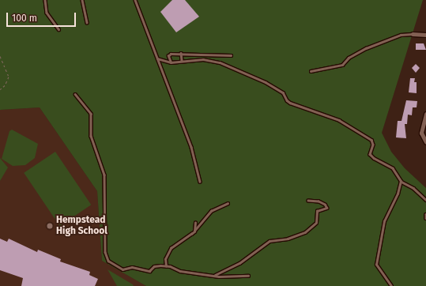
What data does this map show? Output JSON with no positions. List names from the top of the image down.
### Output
{
  "places": ["Hempstead High School"],
  "scale_bar": "100 m"
}
